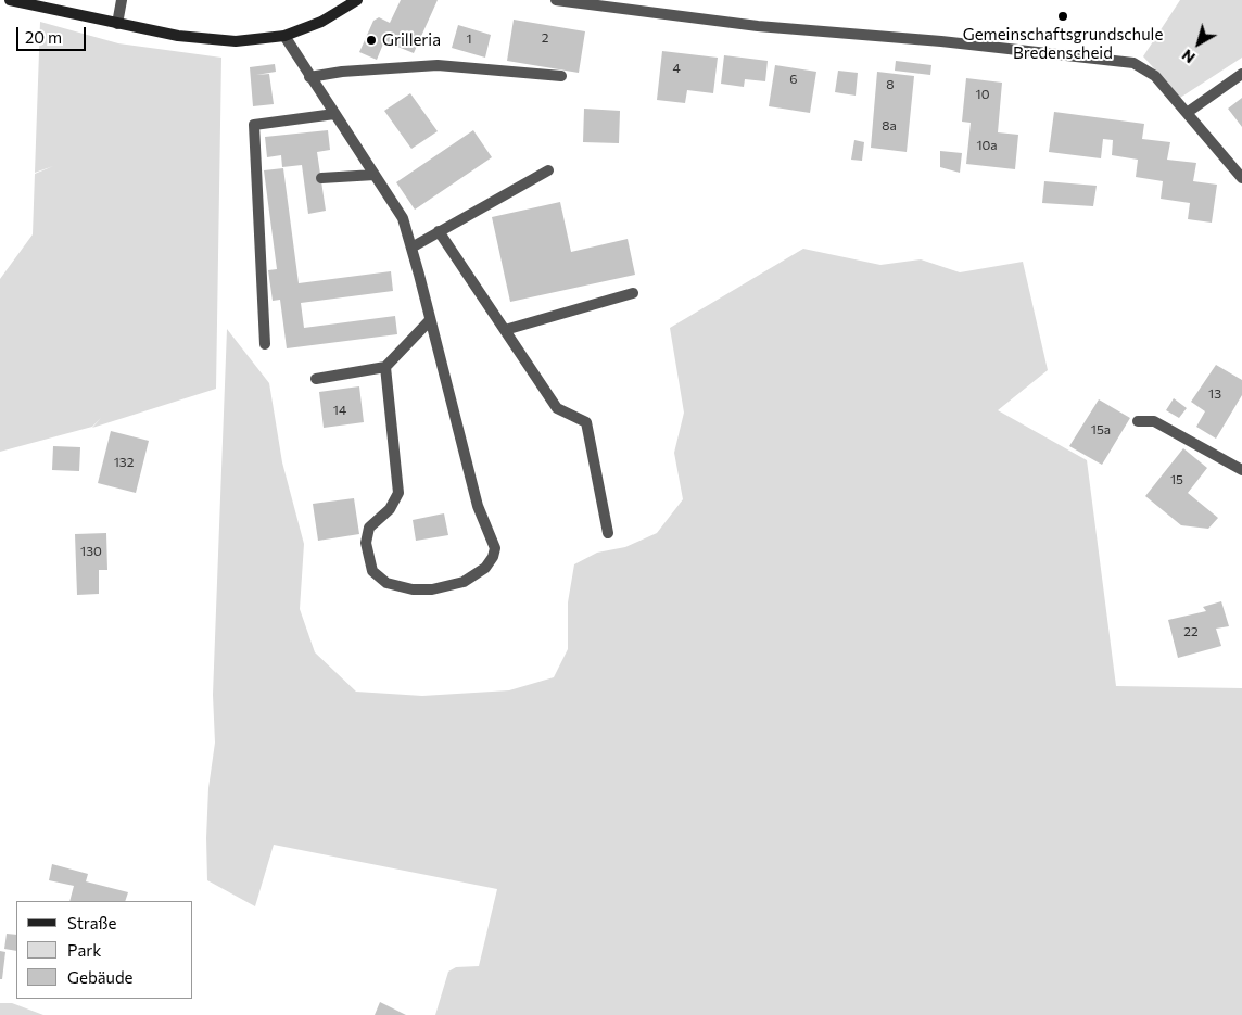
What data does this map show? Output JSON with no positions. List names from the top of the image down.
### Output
{
  "places": ["Gemeinschaftsgrundschule Bredenscheid", "Grilleria"],
  "house_numbers": [
    "2",
    "1",
    "4",
    "6",
    "8",
    "10",
    "8a",
    "10a",
    "13",
    "14",
    "15a",
    "132",
    "15",
    "130",
    "22"
  ],
  "legend": ["Straße", "Park", "Gebäude"],
  "scale_bar": "20 m",
  "north": "bottom left"
}
